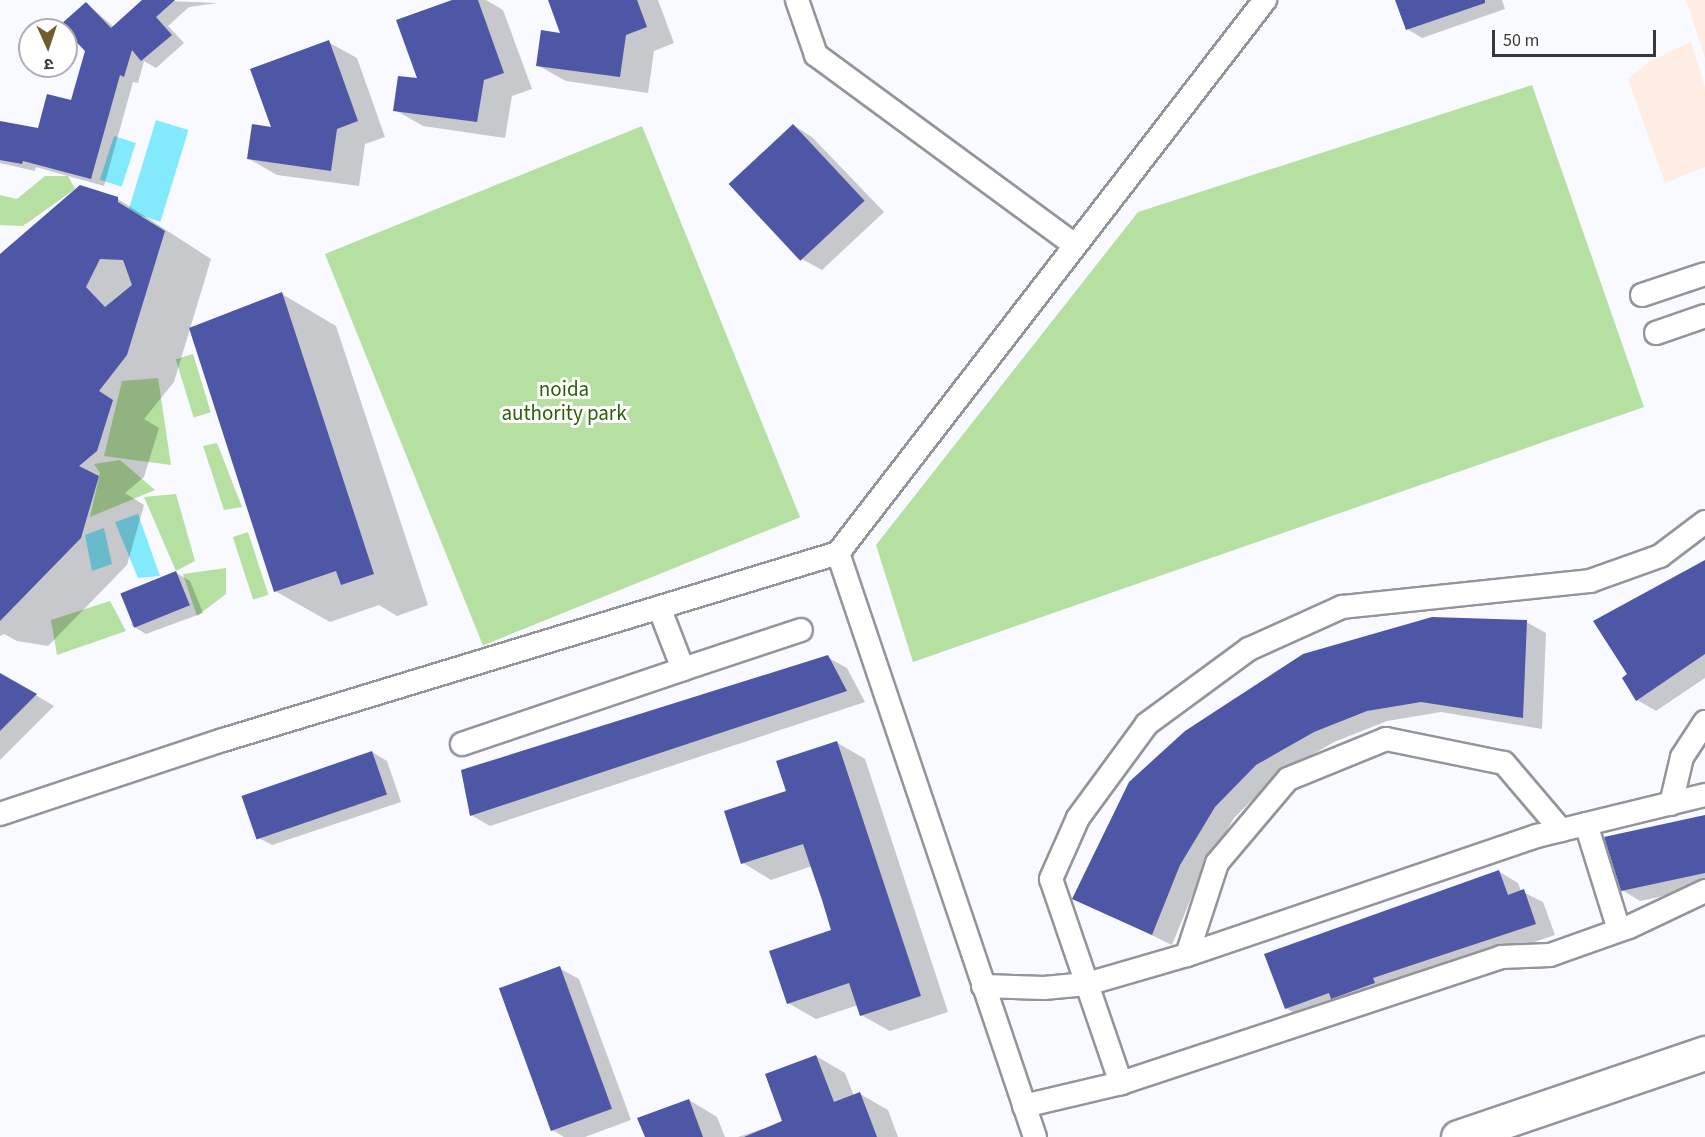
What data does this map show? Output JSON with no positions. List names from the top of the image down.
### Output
{
  "parks": ["noida authority park"],
  "scale_bar": "50 m",
  "north": "bottom"
}
